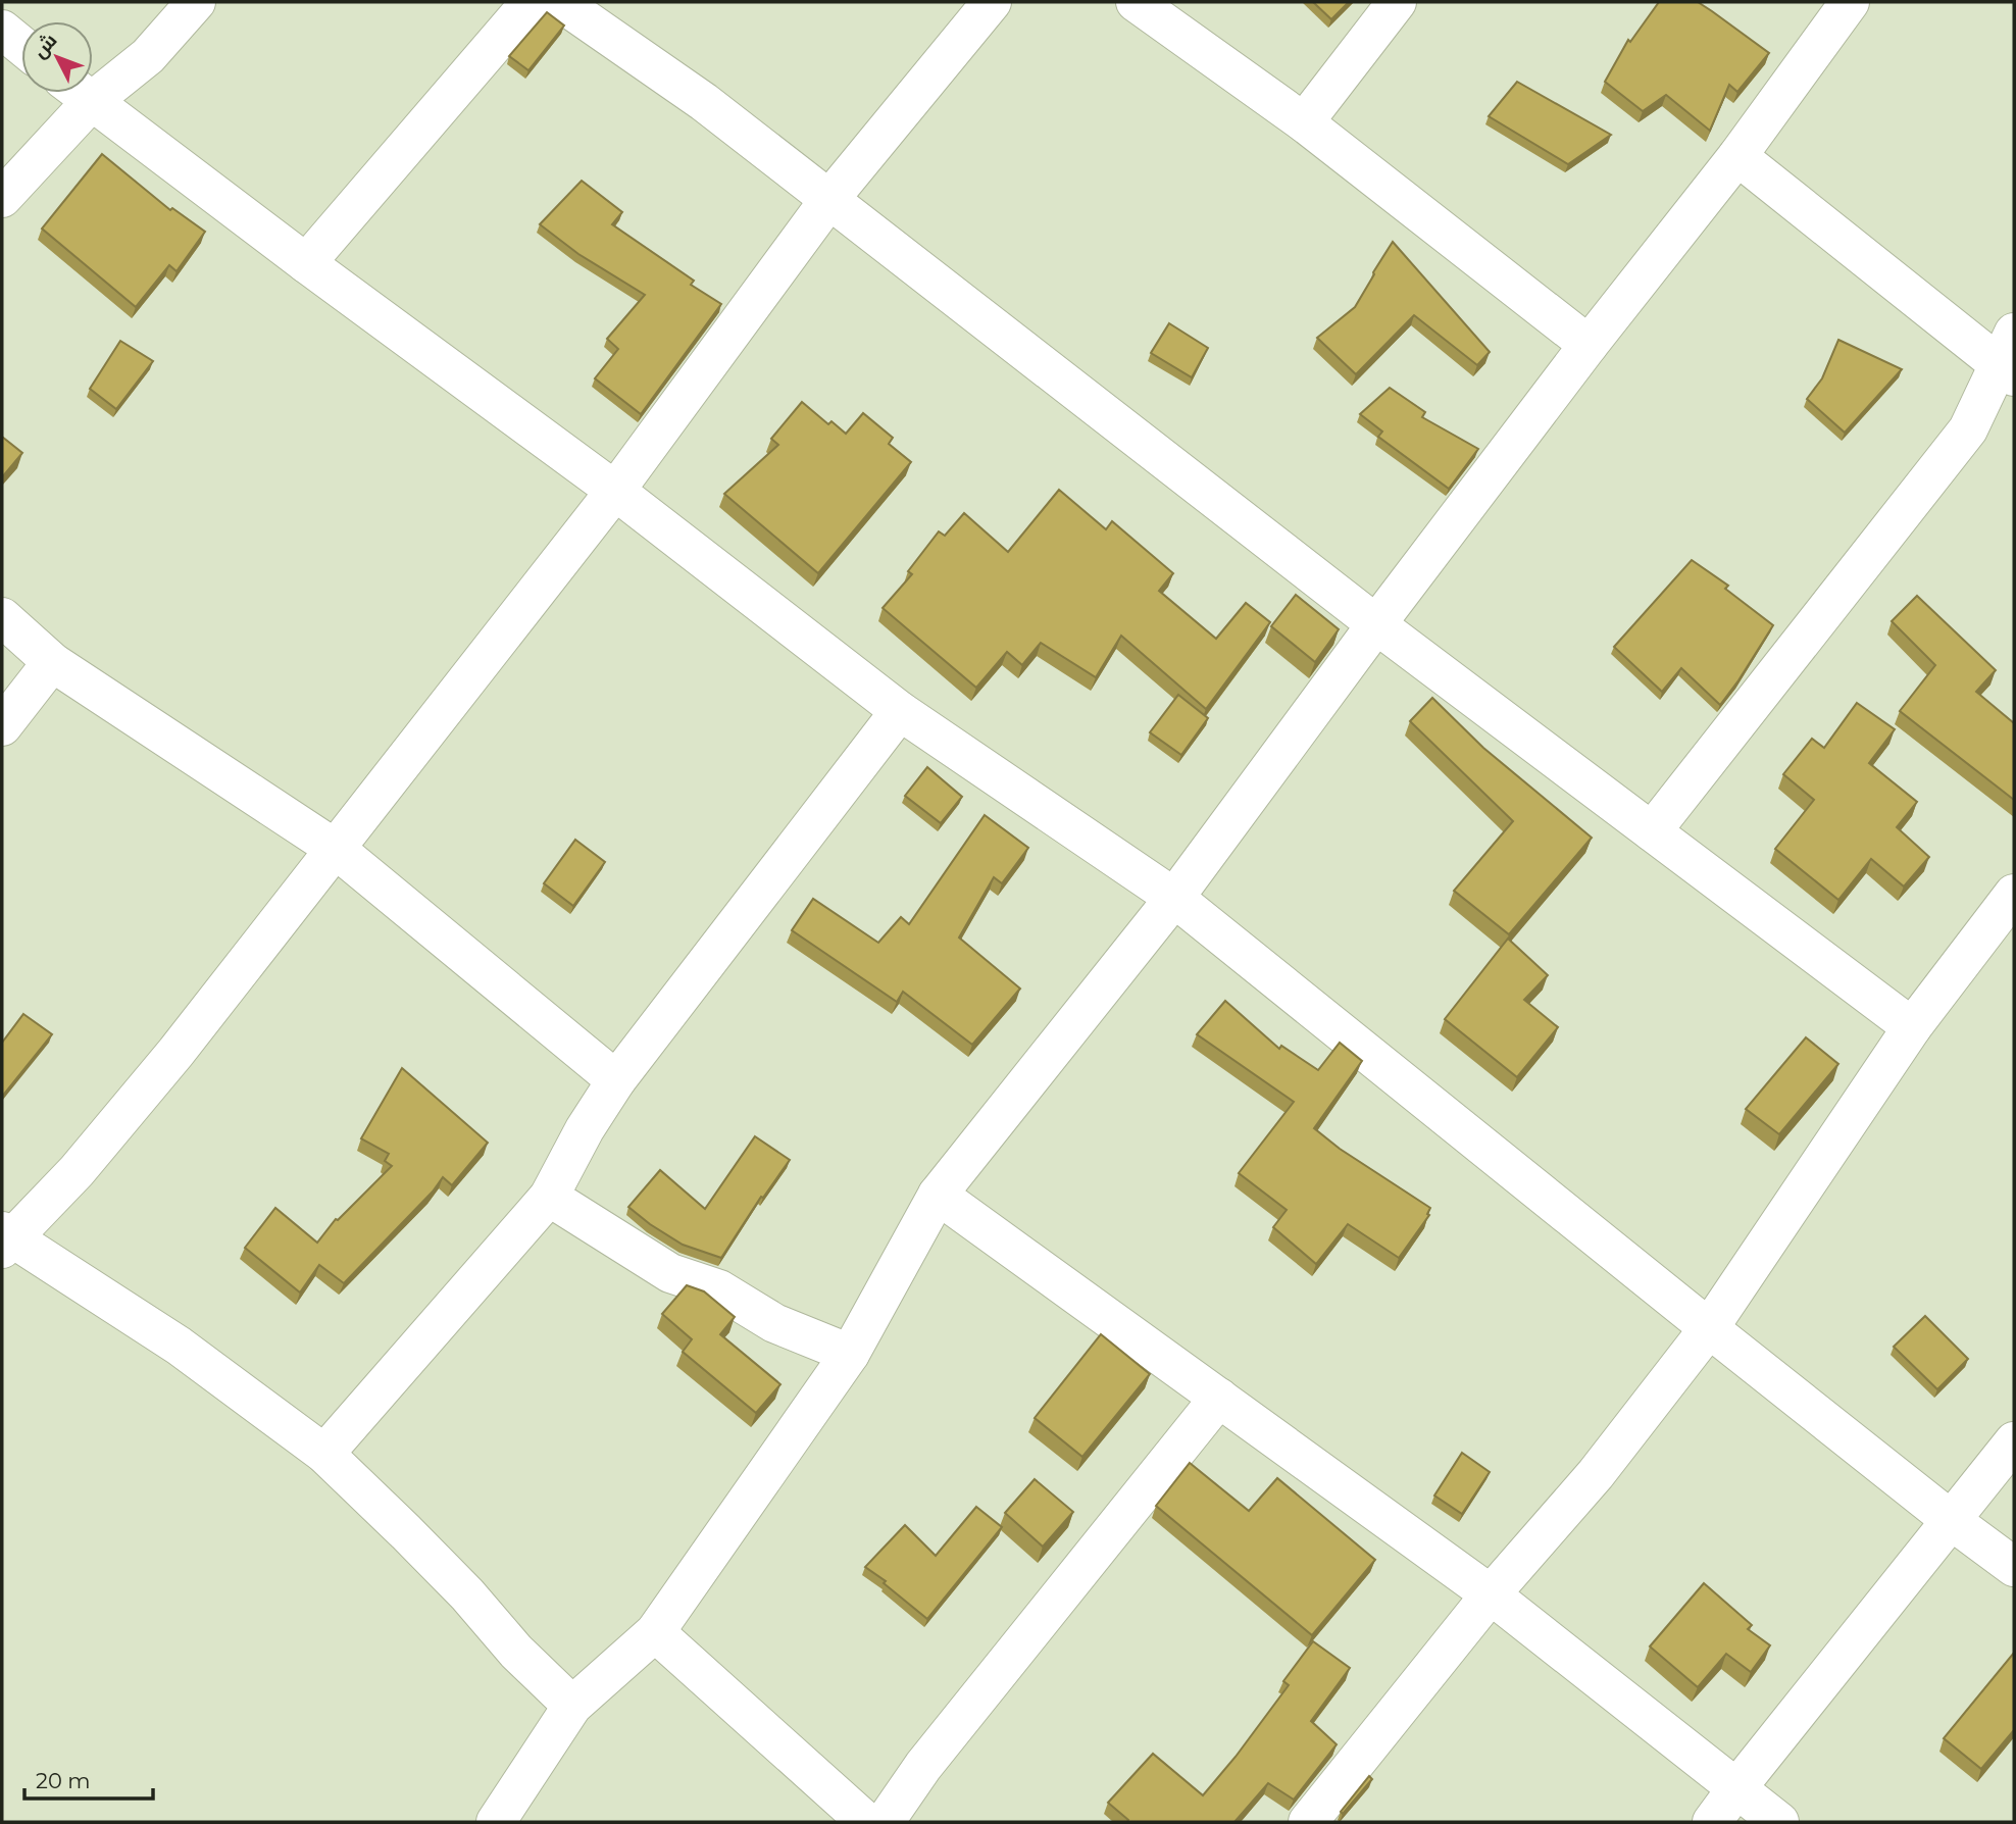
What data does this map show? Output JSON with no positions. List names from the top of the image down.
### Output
{
  "scale_bar": "20 m",
  "north": "top left"
}
